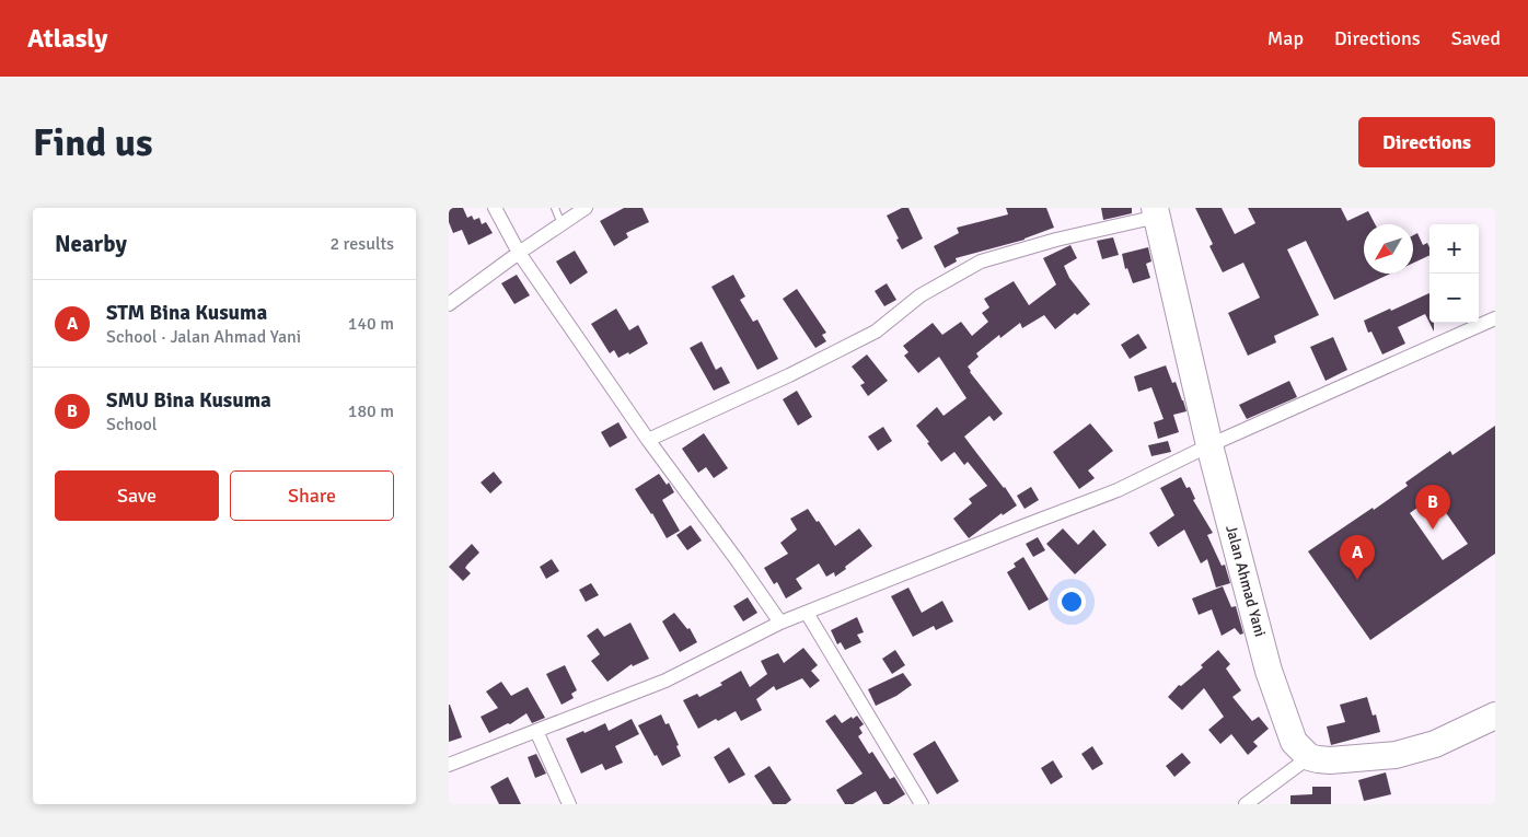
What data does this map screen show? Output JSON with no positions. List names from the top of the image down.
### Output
{
  "streets": {
    "highway": ["Jalan Ahmad Yani"]
  },
  "north": "bottom left",
  "page": {
    "header": "Atlasly",
    "nav": ["Map", "Directions", "Saved"],
    "buttons": [
      "Directions",
      ["Save", "Share"]
    ],
    "title": "Find us",
    "heading": ["Nearby", "2 results"],
    "map_buttons": ["+", "−"],
    "list": [
      {
        "mark": "A",
        "name": "STM Bina Kusuma",
        "note": "School · Jalan Ahmad Yani",
        "value": "140 m"
      },
      {
        "mark": "B",
        "name": "SMU Bina Kusuma",
        "note": "School",
        "value": "180 m"
      }
    ],
    "pins": ["B", "A"]
  }
}
